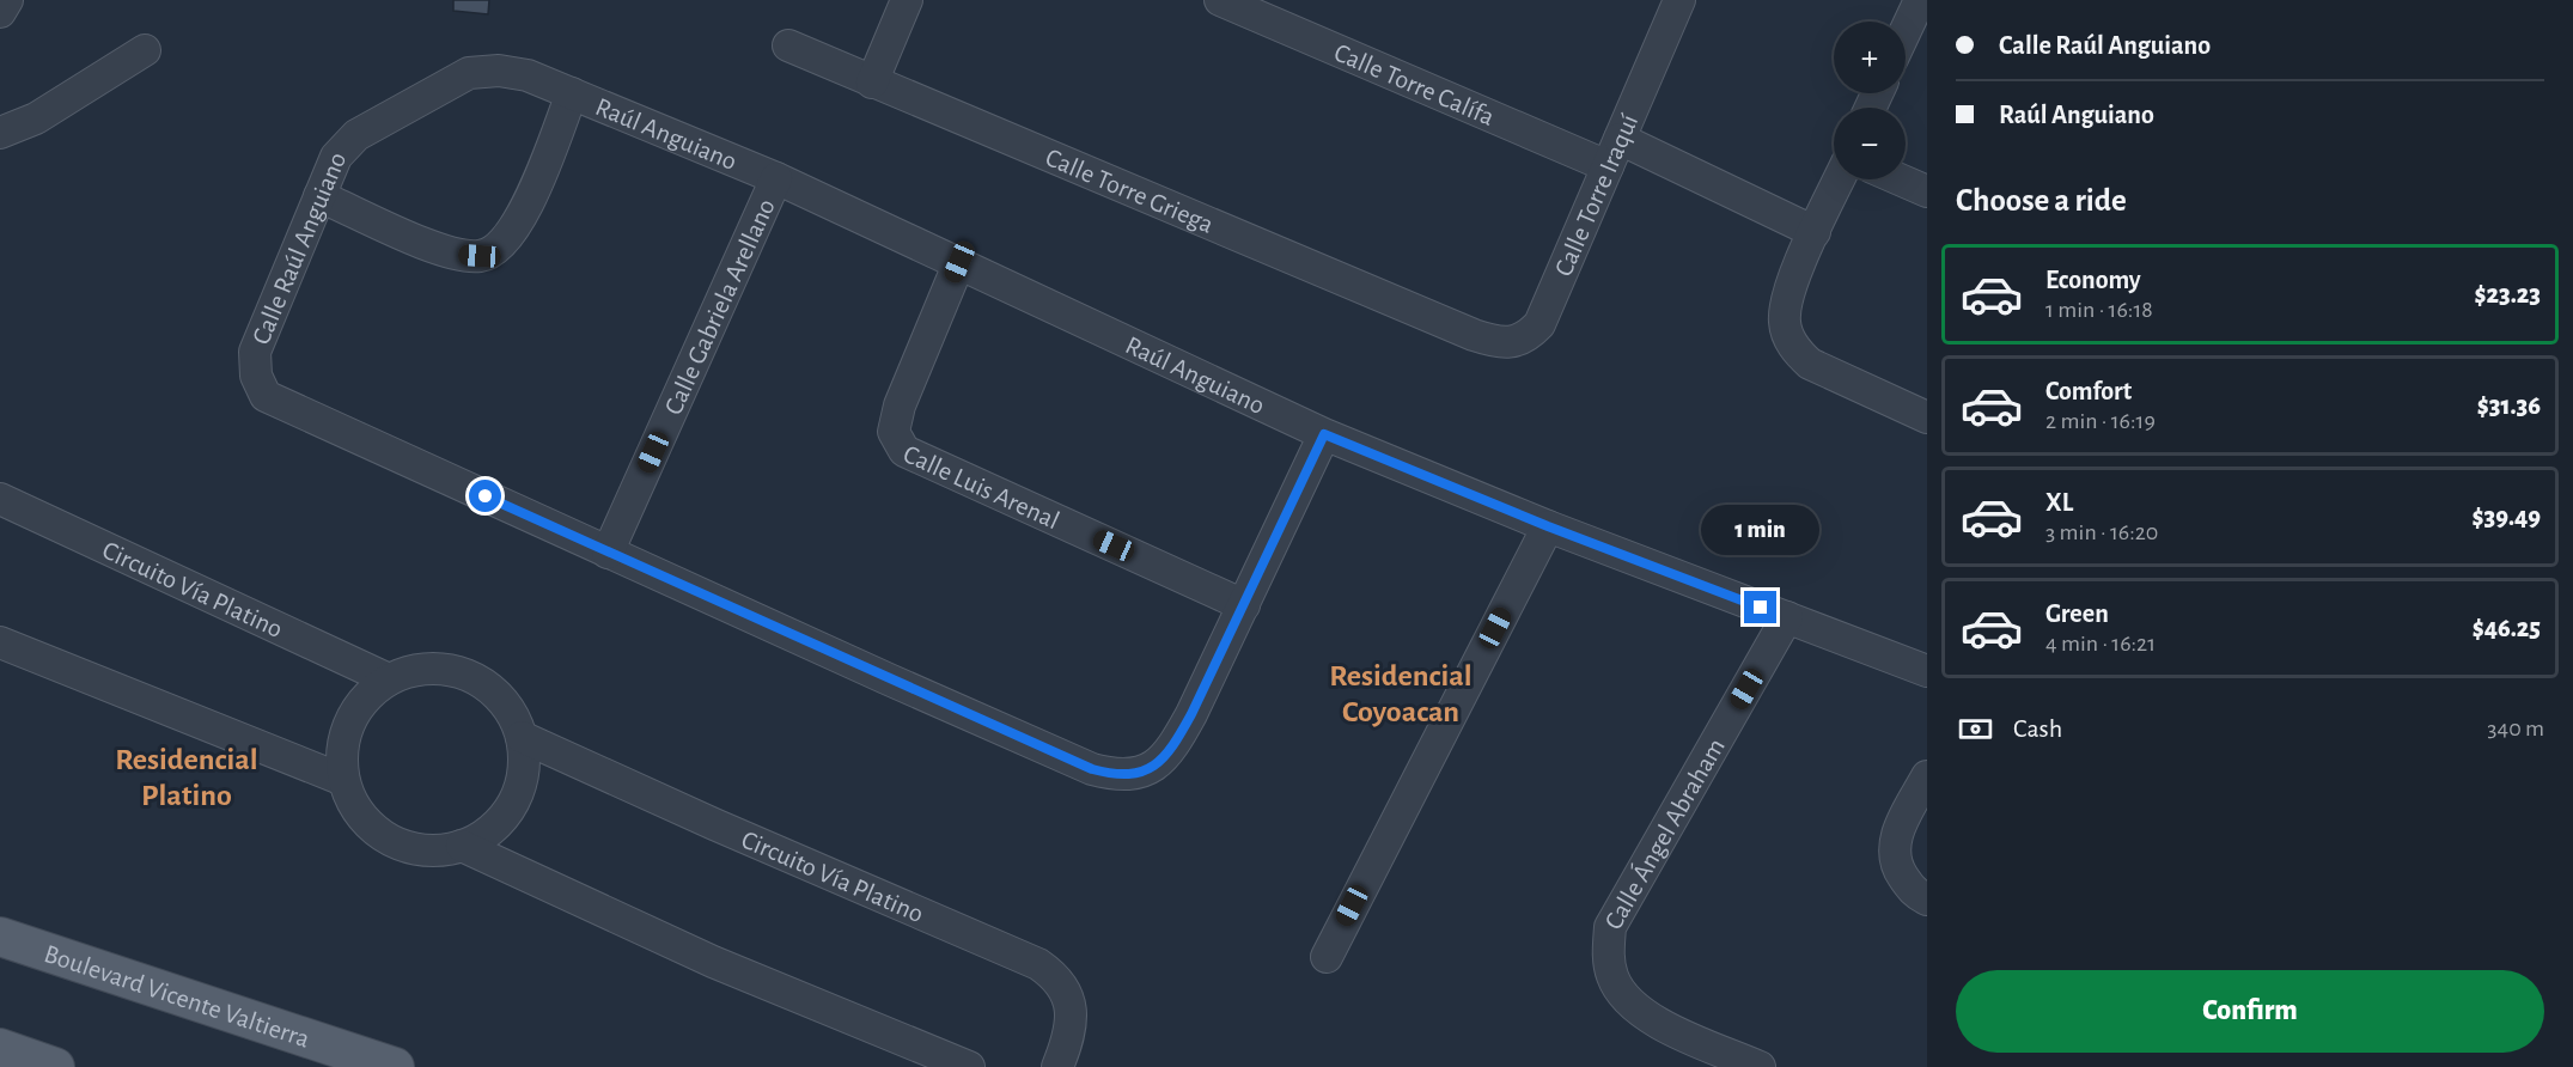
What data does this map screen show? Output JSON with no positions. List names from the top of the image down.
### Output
{
  "streets": {
    "main road": ["Boulevard Vicente Valtierra"],
    "street": [
      "Calle Torre Calífa",
      "Raúl Anguiano",
      "Calle Torre Griega",
      "Calle Torre Iraquí",
      "Calle Raúl Anguiano",
      "Calle Gabriela Arellano",
      "Calle Luis Arenal",
      "Circuito Vía Platino",
      "Calle Ángel Abraham"
    ]
  },
  "crossings": [
    ["Calle Torre Calífa", "Calle Torre Iraquí"],
    ["Raúl Anguiano", "Calle Raúl Anguiano"],
    ["Raúl Anguiano", "Calle Gabriela Arellano"],
    ["Raúl Anguiano", "Calle Luis Arenal"],
    ["Raúl Anguiano", "Calle Ángel Abraham"],
    ["Calle Torre Griega", "Calle Torre Iraquí"],
    ["Calle Raúl Anguiano", "Calle Gabriela Arellano"],
    ["Calle Raúl Anguiano", "Calle Luis Arenal"]
  ],
  "districts": ["Residencial Coyoacan", "Residencial Platino"],
  "page": {
    "banner": ["Calle Raúl Anguiano", "Raúl Anguiano"],
    "map_buttons": ["+", "−"],
    "heading": "Choose a ride",
    "list": [
      {
        "name": "Economy",
        "note": "1 min · 16:18",
        "value": "$23.23"
      },
      {
        "name": "Comfort",
        "note": "2 min · 16:19",
        "value": "$31.36"
      },
      {
        "name": "XL",
        "note": "3 min · 16:20",
        "value": "$39.49"
      },
      {
        "name": "Green",
        "note": "4 min · 16:21",
        "value": "$46.25"
      }
    ],
    "bubble": "1 min",
    "pay": ["Cash", "340 m"],
    "buttons": "Confirm"
  }
}
